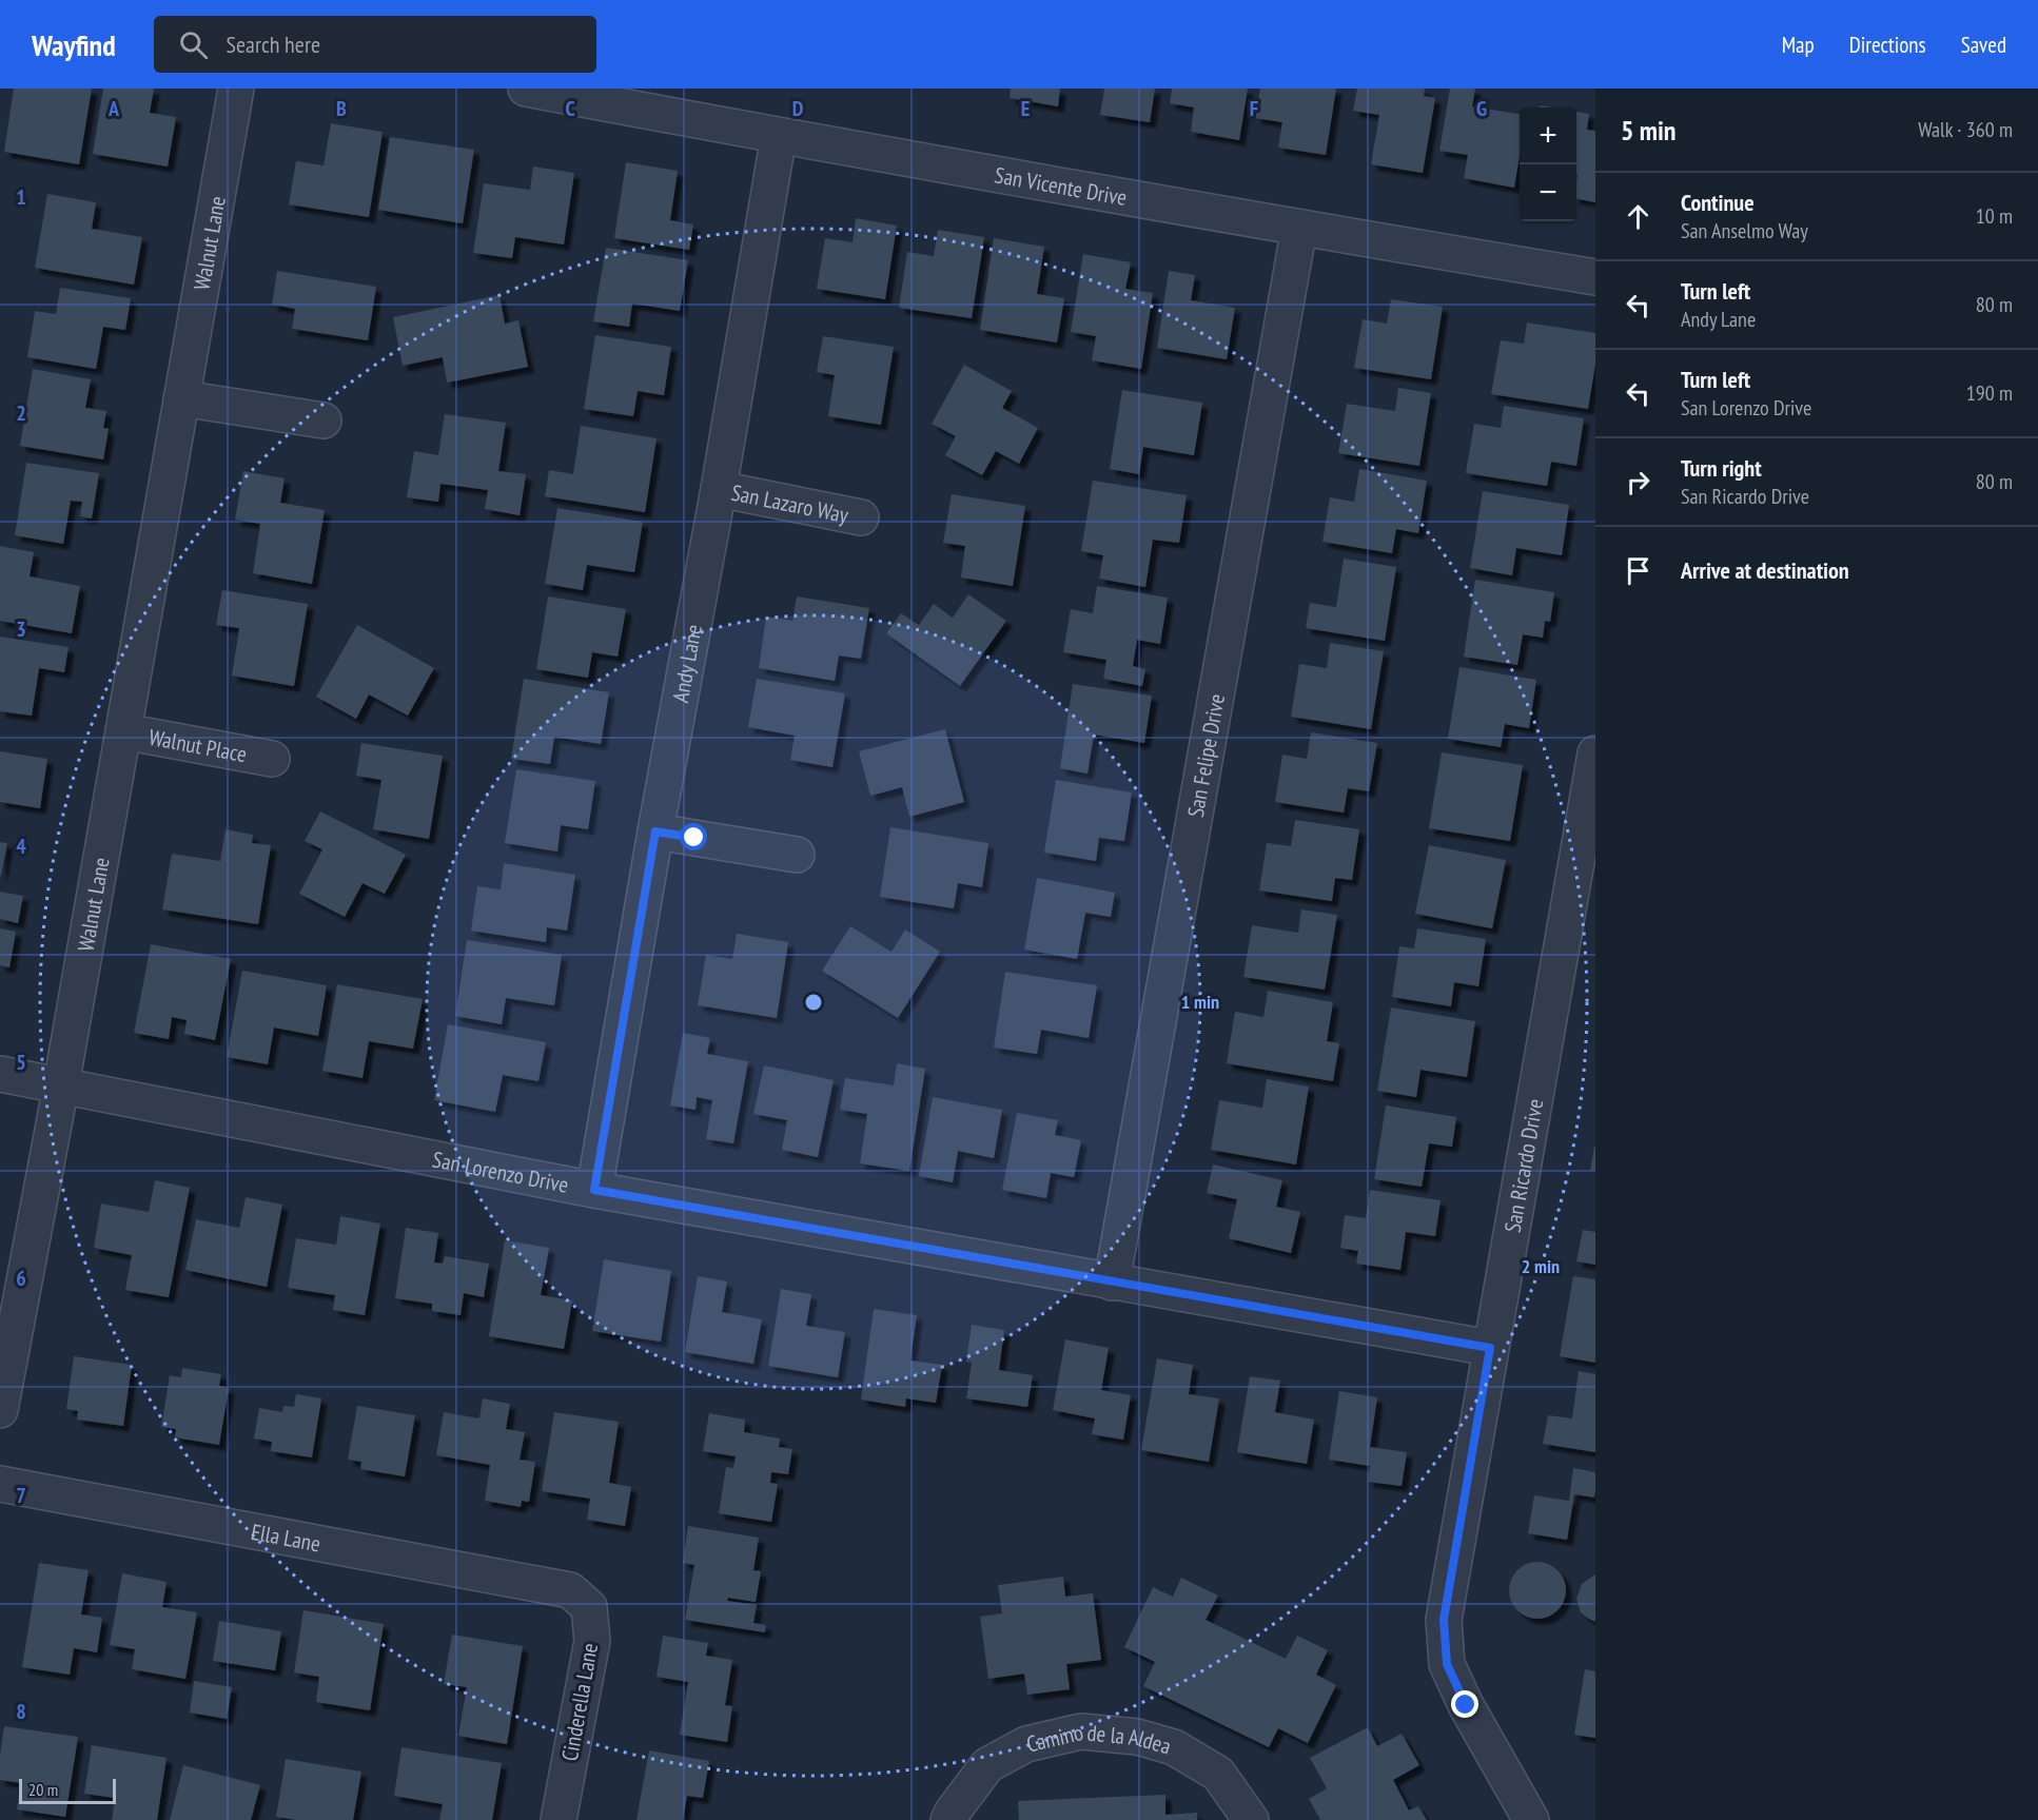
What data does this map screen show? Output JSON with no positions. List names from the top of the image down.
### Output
{
  "streets": {
    "street": [
      "San Vicente Drive",
      "Walnut Lane",
      "San Lazaro Way",
      "Andy Lane",
      "Walnut Place",
      "San Felipe Drive",
      "San Ricardo Drive",
      "San Lorenzo Drive",
      "Ella Lane",
      "Cinderella Lane",
      "Camino de la Aldea"
    ]
  },
  "crossings": [
    ["San Vicente Drive", "Andy Lane"],
    ["San Vicente Drive", "San Felipe Drive"],
    ["Walnut Lane", "Walnut Place"],
    ["Walnut Lane", "San Lorenzo Drive"],
    ["San Lazaro Way", "Andy Lane"],
    ["Andy Lane", "San Lorenzo Drive"],
    ["San Felipe Drive", "San Lorenzo Drive"],
    ["San Ricardo Drive", "San Lorenzo Drive"],
    ["Ella Lane", "Cinderella Lane"]
  ],
  "scale_bar": "20 m",
  "page": {
    "header": "Wayfind",
    "search": "Search here",
    "nav": ["Map", "Directions", "Saved"],
    "heading": ["5 min", "Walk · 360 m"],
    "map_buttons": ["+", "−"],
    "list": [
      ["Continue", "San Anselmo Way", "10 m"],
      ["Turn left", "Andy Lane", "80 m"],
      ["Turn left", "San Lorenzo Drive", "190 m"],
      ["Turn right", "San Ricardo Drive", "80 m"],
      "Arrive at destination"
    ],
    "scale": "20 m"
  },
  "grid": {
    "columns": [
      "A",
      "B",
      "C",
      "D",
      "E",
      "F",
      "G"
    ],
    "rows": [
      "1",
      "2",
      "3",
      "4",
      "5",
      "6",
      "7",
      "8"
    ]
  },
  "rings": ["1 min", "2 min"]
}
